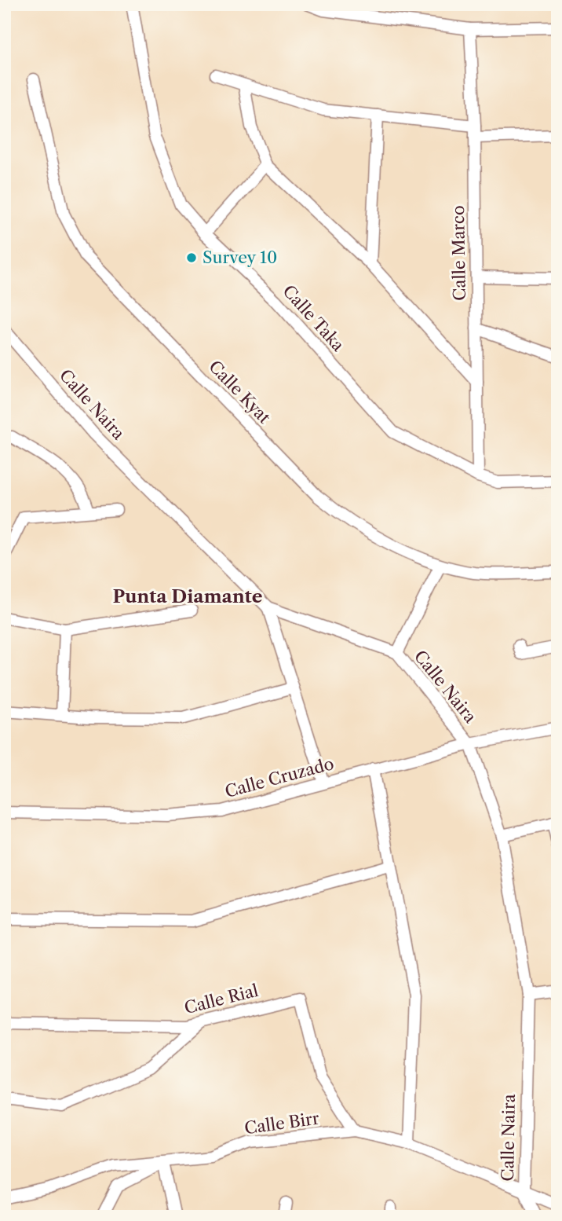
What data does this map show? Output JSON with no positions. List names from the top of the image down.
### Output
{
  "streets": {
    "street": [
      "Calle Marco",
      "Calle Taka",
      "Calle Kyat",
      "Calle Naira",
      "Calle Cruzado",
      "Calle Rial",
      "Calle Birr"
    ]
  },
  "crossings": [
    ["Calle Marco", "Calle Taka"],
    ["Calle Naira", "Calle Cruzado"],
    ["Calle Naira", "Calle Birr"],
    ["Calle Rial", "Calle Birr"]
  ],
  "districts": ["Punta Diamante"],
  "places": ["Survey 10"]
}
